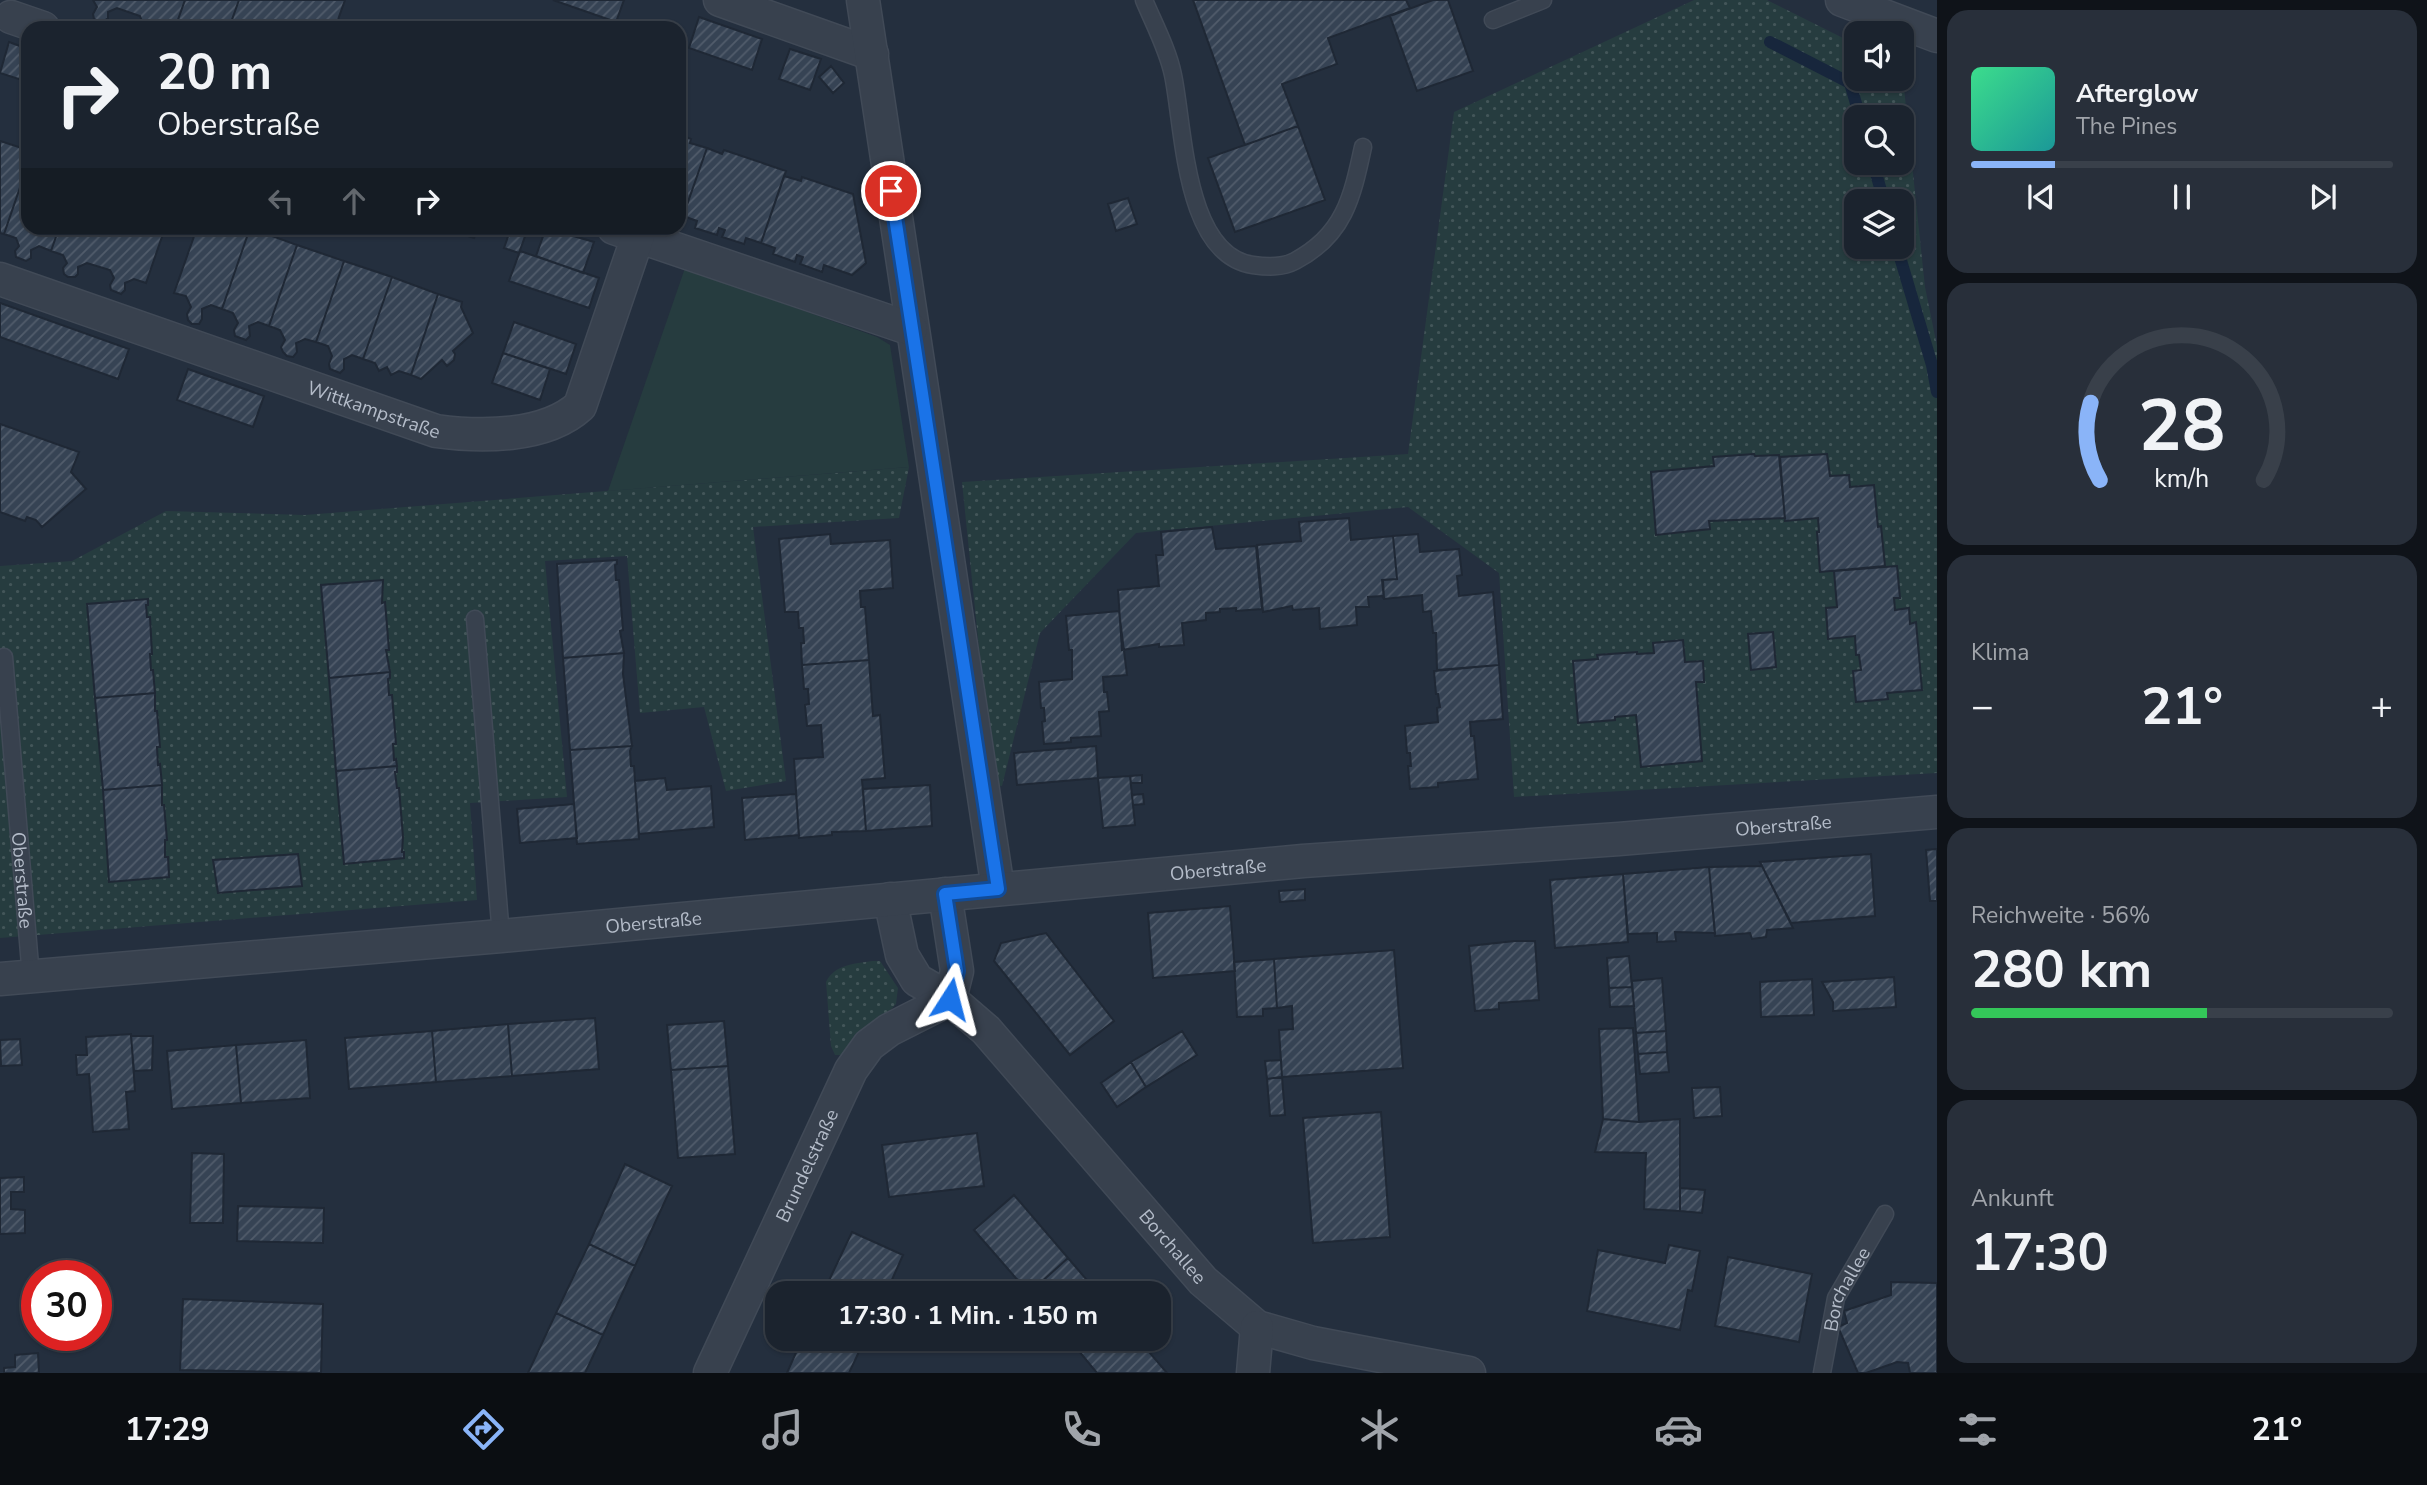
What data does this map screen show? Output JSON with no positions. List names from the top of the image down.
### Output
{
  "streets": {
    "street": [
      "Wittkampstraße",
      "Oberstraße",
      "Brundelstraße",
      "Borchallee"
    ]
  },
  "crossings": [
    ["Oberstraße", "Borchallee"],
    ["Brundelstraße", "Borchallee"]
  ],
  "page": {
    "turn": ["20 m", "Oberstraße"],
    "song": ["Afterglow", "The Pines"],
    "tile": [
      "Klima",
      ["Reichweite · 56%", "280 km"],
      ["Ankunft", "17:30"]
    ],
    "heat": ["−", "21°", "+"],
    "limit": "30",
    "trip": "17:30 · 1 Min. · 150 m",
    "tabs": ["17:29", "21°"],
    "gauge": ["28", "km/h"]
  }
}
